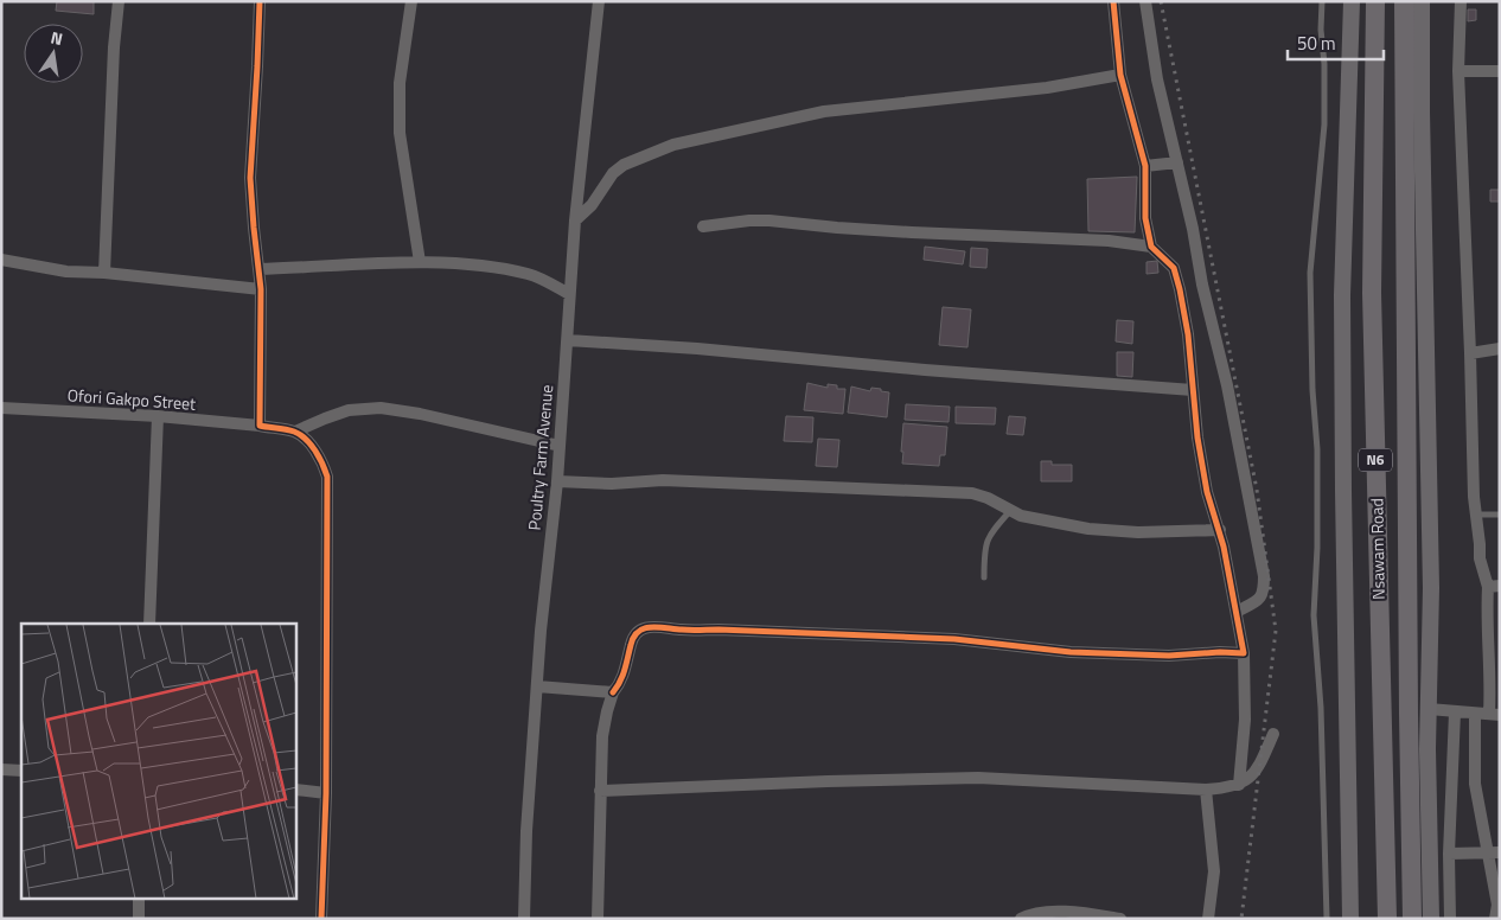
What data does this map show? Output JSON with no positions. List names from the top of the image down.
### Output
{
  "streets": {
    "highway": ["N6", "Nsawam Road"],
    "street": ["Ofori Gakpo Street", "Poultry Farm Avenue"]
  },
  "scale_bar": "50 m",
  "north": "top"
}
